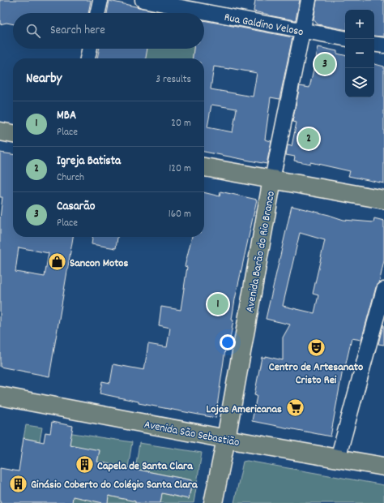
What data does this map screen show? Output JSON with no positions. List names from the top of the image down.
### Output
{
  "streets": {
    "main road": ["Avenida Barão do Rio Branco", "Avenida São Sebastião"],
    "street": ["Rua Galdino Veloso"]
  },
  "crossings": [
    ["Rua Galdino Veloso", "Avenida Barão do Rio Branco"],
    ["Avenida Barão do Rio Branco", "Avenida São Sebastião"]
  ],
  "places": {
    "shop": ["Sancon Motos"],
    "theatre": ["Centro de Artesanato Cristo Rei"],
    "supermarket": ["Lojas Americanas"],
    "building": ["Capela de Santa Clara", "Ginásio Coberto do Colégio Santa Clara"]
  },
  "page": {
    "map_buttons": ["+", "−"],
    "search": "Search here",
    "pins": ["3", "2", "1"],
    "heading": ["Nearby", "3 results"],
    "list": [
      {
        "mark": "1",
        "name": "MBA",
        "note": "Place",
        "value": "20 m"
      },
      {
        "mark": "2",
        "name": "Igreja Batista",
        "note": "Church",
        "value": "120 m"
      },
      {
        "mark": "3",
        "name": "Casarão",
        "note": "Place",
        "value": "160 m"
      }
    ]
  }
}
